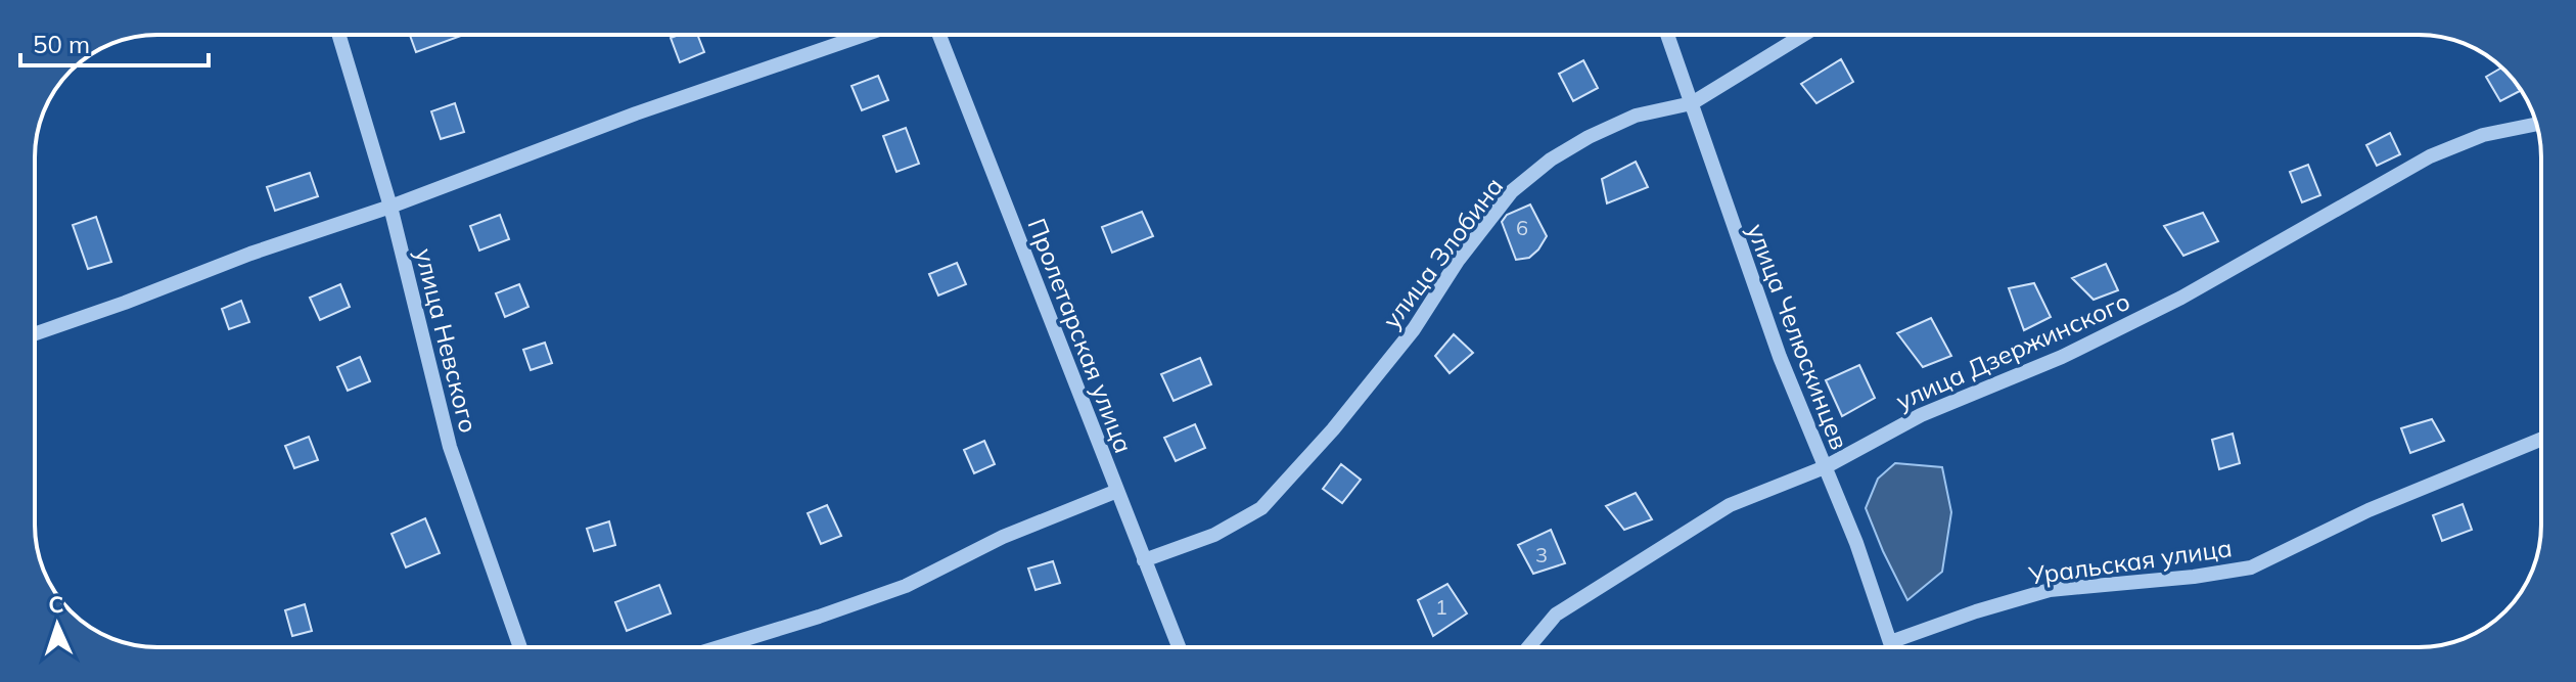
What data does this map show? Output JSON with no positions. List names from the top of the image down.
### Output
{
  "streets": {
    "street": [
      "улица Злобина",
      "Пролетарская улица",
      "улица Челюскинцев",
      "улица Невского",
      "улица Дзержинского",
      "Уральская улица"
    ]
  },
  "crossings": [
    ["улица Злобина", "Пролетарская улица"],
    ["улица Злобина", "улица Челюскинцев"],
    ["улица Челюскинцев", "улица Дзержинского"],
    ["улица Челюскинцев", "Уральская улица"]
  ],
  "house_numbers": ["6", "3", "1"],
  "scale_bar": "50 m",
  "north": "top"
}
